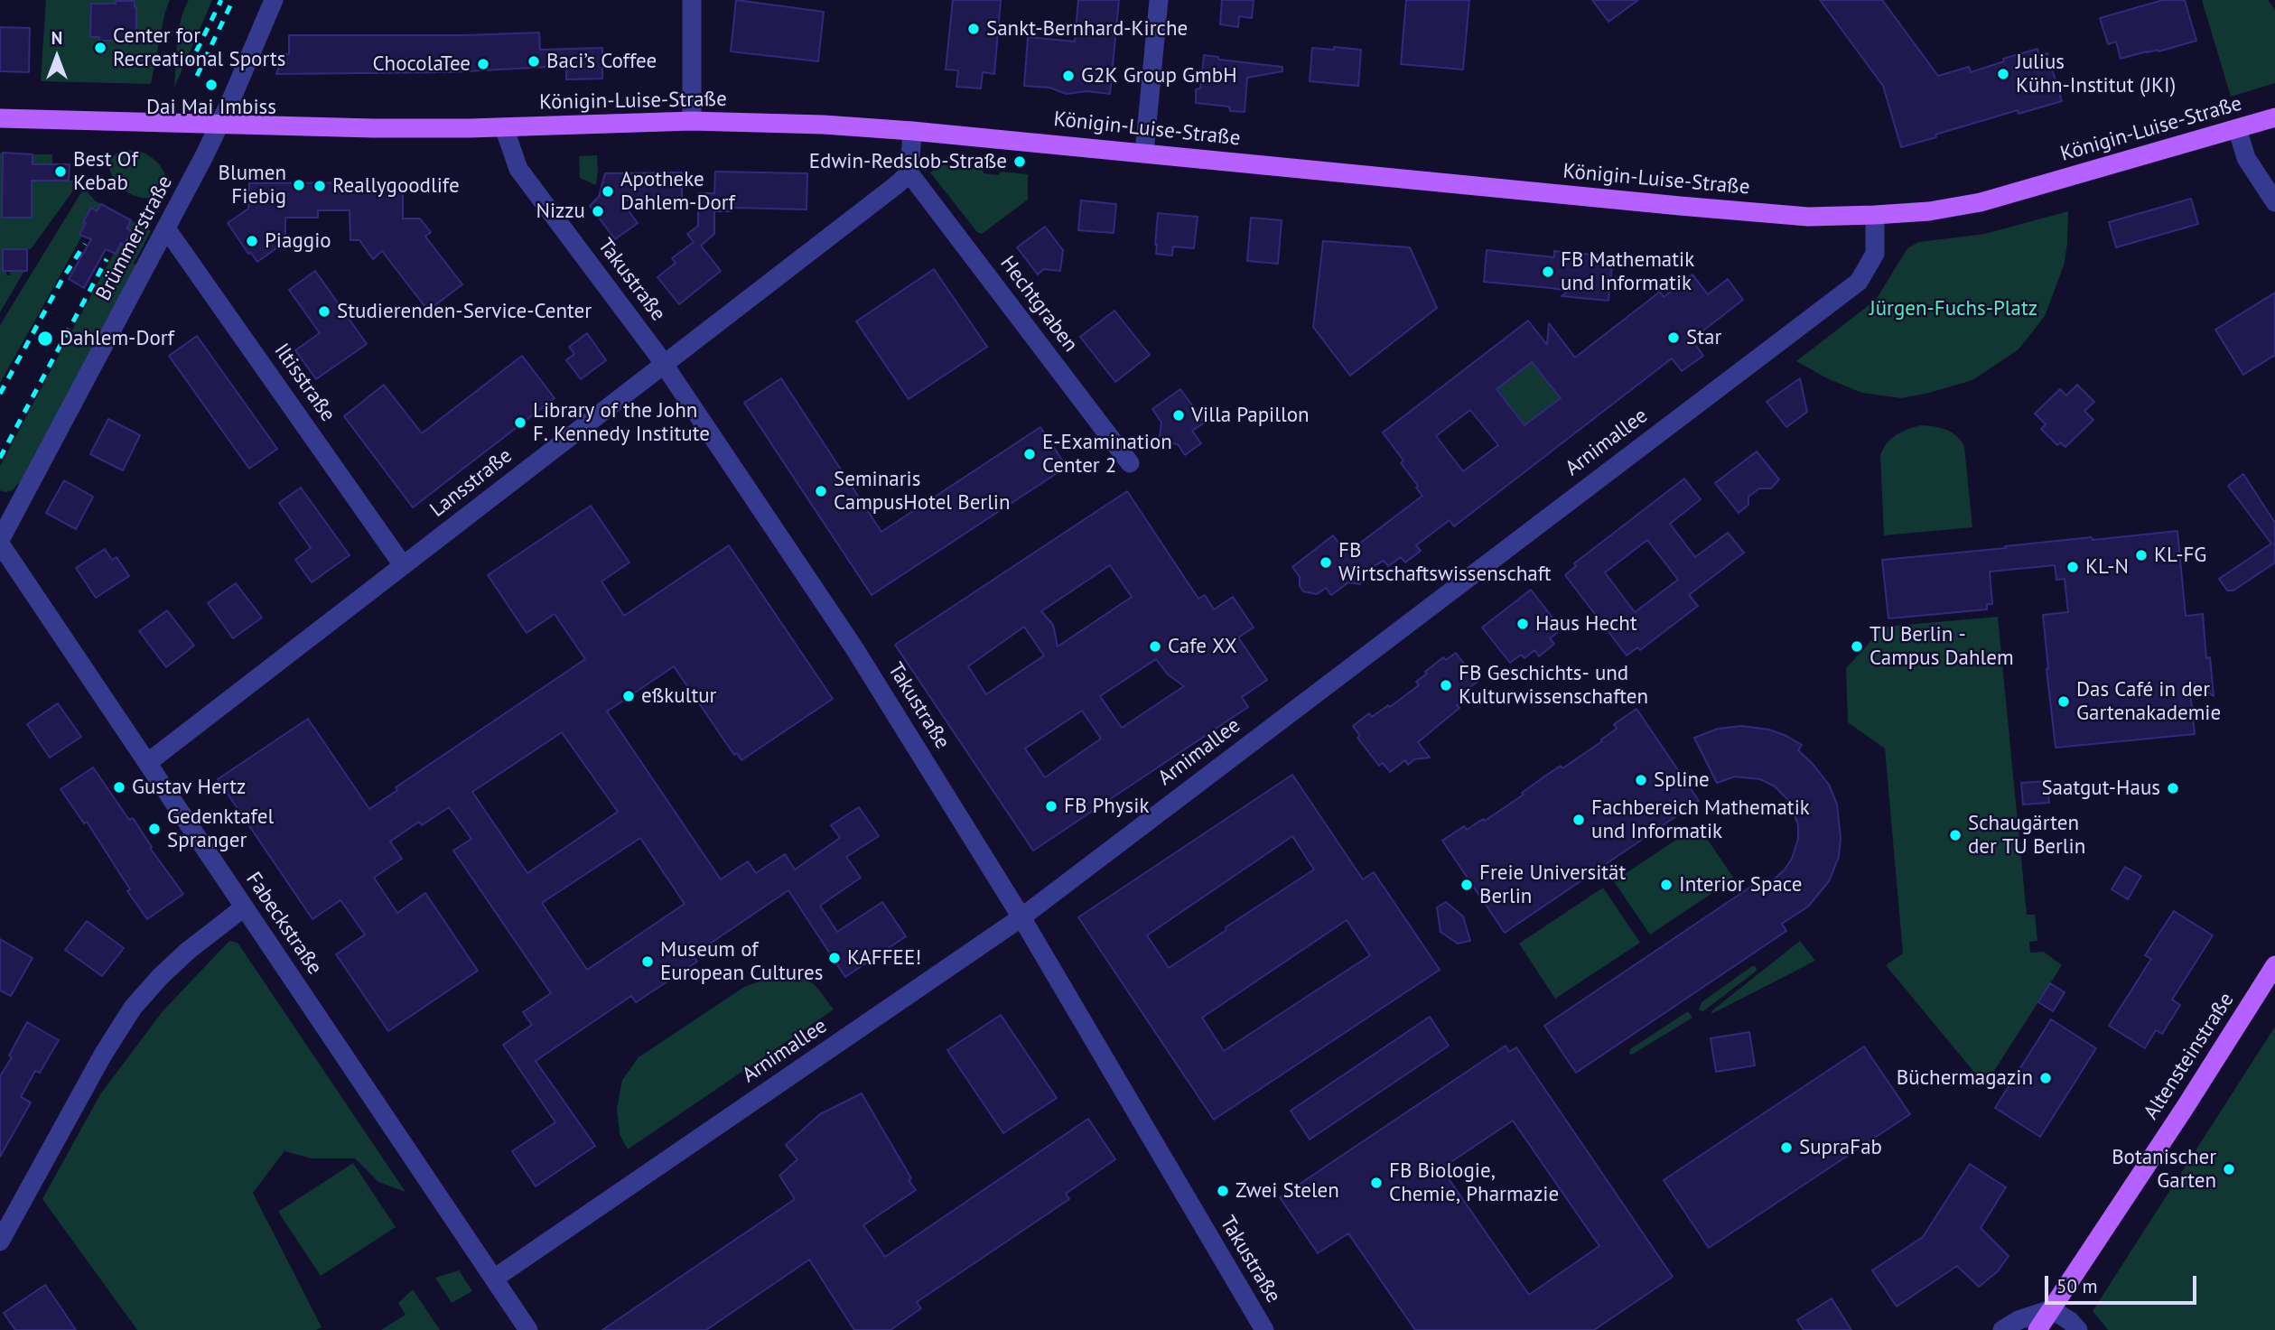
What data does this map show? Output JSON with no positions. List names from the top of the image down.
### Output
{
  "streets": {
    "main road": ["Königin-Luise-Straße", "Altensteinstraße"],
    "street": [
      "Brümmerstraße",
      "Takustraße",
      "Hechtgraben",
      "Iltisstraße",
      "Arnimallee",
      "Lansstraße",
      "Fabeckstraße"
    ]
  },
  "crossings": [
    ["Königin-Luise-Straße", "Brümmerstraße"],
    ["Königin-Luise-Straße", "Takustraße"],
    ["Königin-Luise-Straße", "Arnimallee"],
    ["Brümmerstraße", "Iltisstraße"],
    ["Brümmerstraße", "Fabeckstraße"],
    ["Takustraße", "Arnimallee"],
    ["Takustraße", "Lansstraße"],
    ["Hechtgraben", "Lansstraße"],
    ["Iltisstraße", "Lansstraße"],
    ["Arnimallee", "Fabeckstraße"],
    ["Lansstraße", "Fabeckstraße"]
  ],
  "parks": ["Jürgen-Fuchs-Platz"],
  "places": [
    "Sankt-Bernhard-Kirche",
    "Center for Recreational Sports",
    "Baci’s Coffee",
    "ChocolaTee",
    "Julius Kühn-Institut (JKI)",
    "G2K Group GmbH",
    "Dai Mai Imbiss",
    "Edwin-Redslob-Straße",
    "Best Of Kebab",
    "Blumen Fiebig",
    "Reallygoodlife",
    "Apotheke Dahlem-Dorf",
    "Nizzu",
    "Piaggio",
    "FB Mathematik und Informatik",
    "Studierenden-Service-Center",
    "Star",
    "Dahlem-Dorf",
    "Villa Papillon",
    "Library of the John F. Kennedy Institute",
    "E-Examination Center 2",
    "Seminaris CampusHotel Berlin",
    "KL-FG",
    "FB Wirtschaftswissenschaft",
    "KL-N",
    "Haus Hecht",
    "Cafe XX",
    "TU Berlin - Campus Dahlem",
    "FB Geschichts- und Kulturwissenschaften",
    "eßkultur",
    "Das Café in der Gartenakademie",
    "Spline",
    "Gustav Hertz",
    "Saatgut-Haus",
    "FB Physik",
    "Fachbereich Mathematik und Informatik",
    "Gedenktafel Spranger",
    "Schaugärten der TU Berlin",
    "Freie Universität Berlin",
    "Interior Space",
    "KAFFEE!",
    "Museum of European Cultures",
    "Büchermagazin",
    "SupraFab",
    "Botanischer Garten",
    "FB Biologie, Chemie, Pharmazie",
    "Zwei Stelen"
  ],
  "scale_bar": "50 m",
  "north": "top"
}
